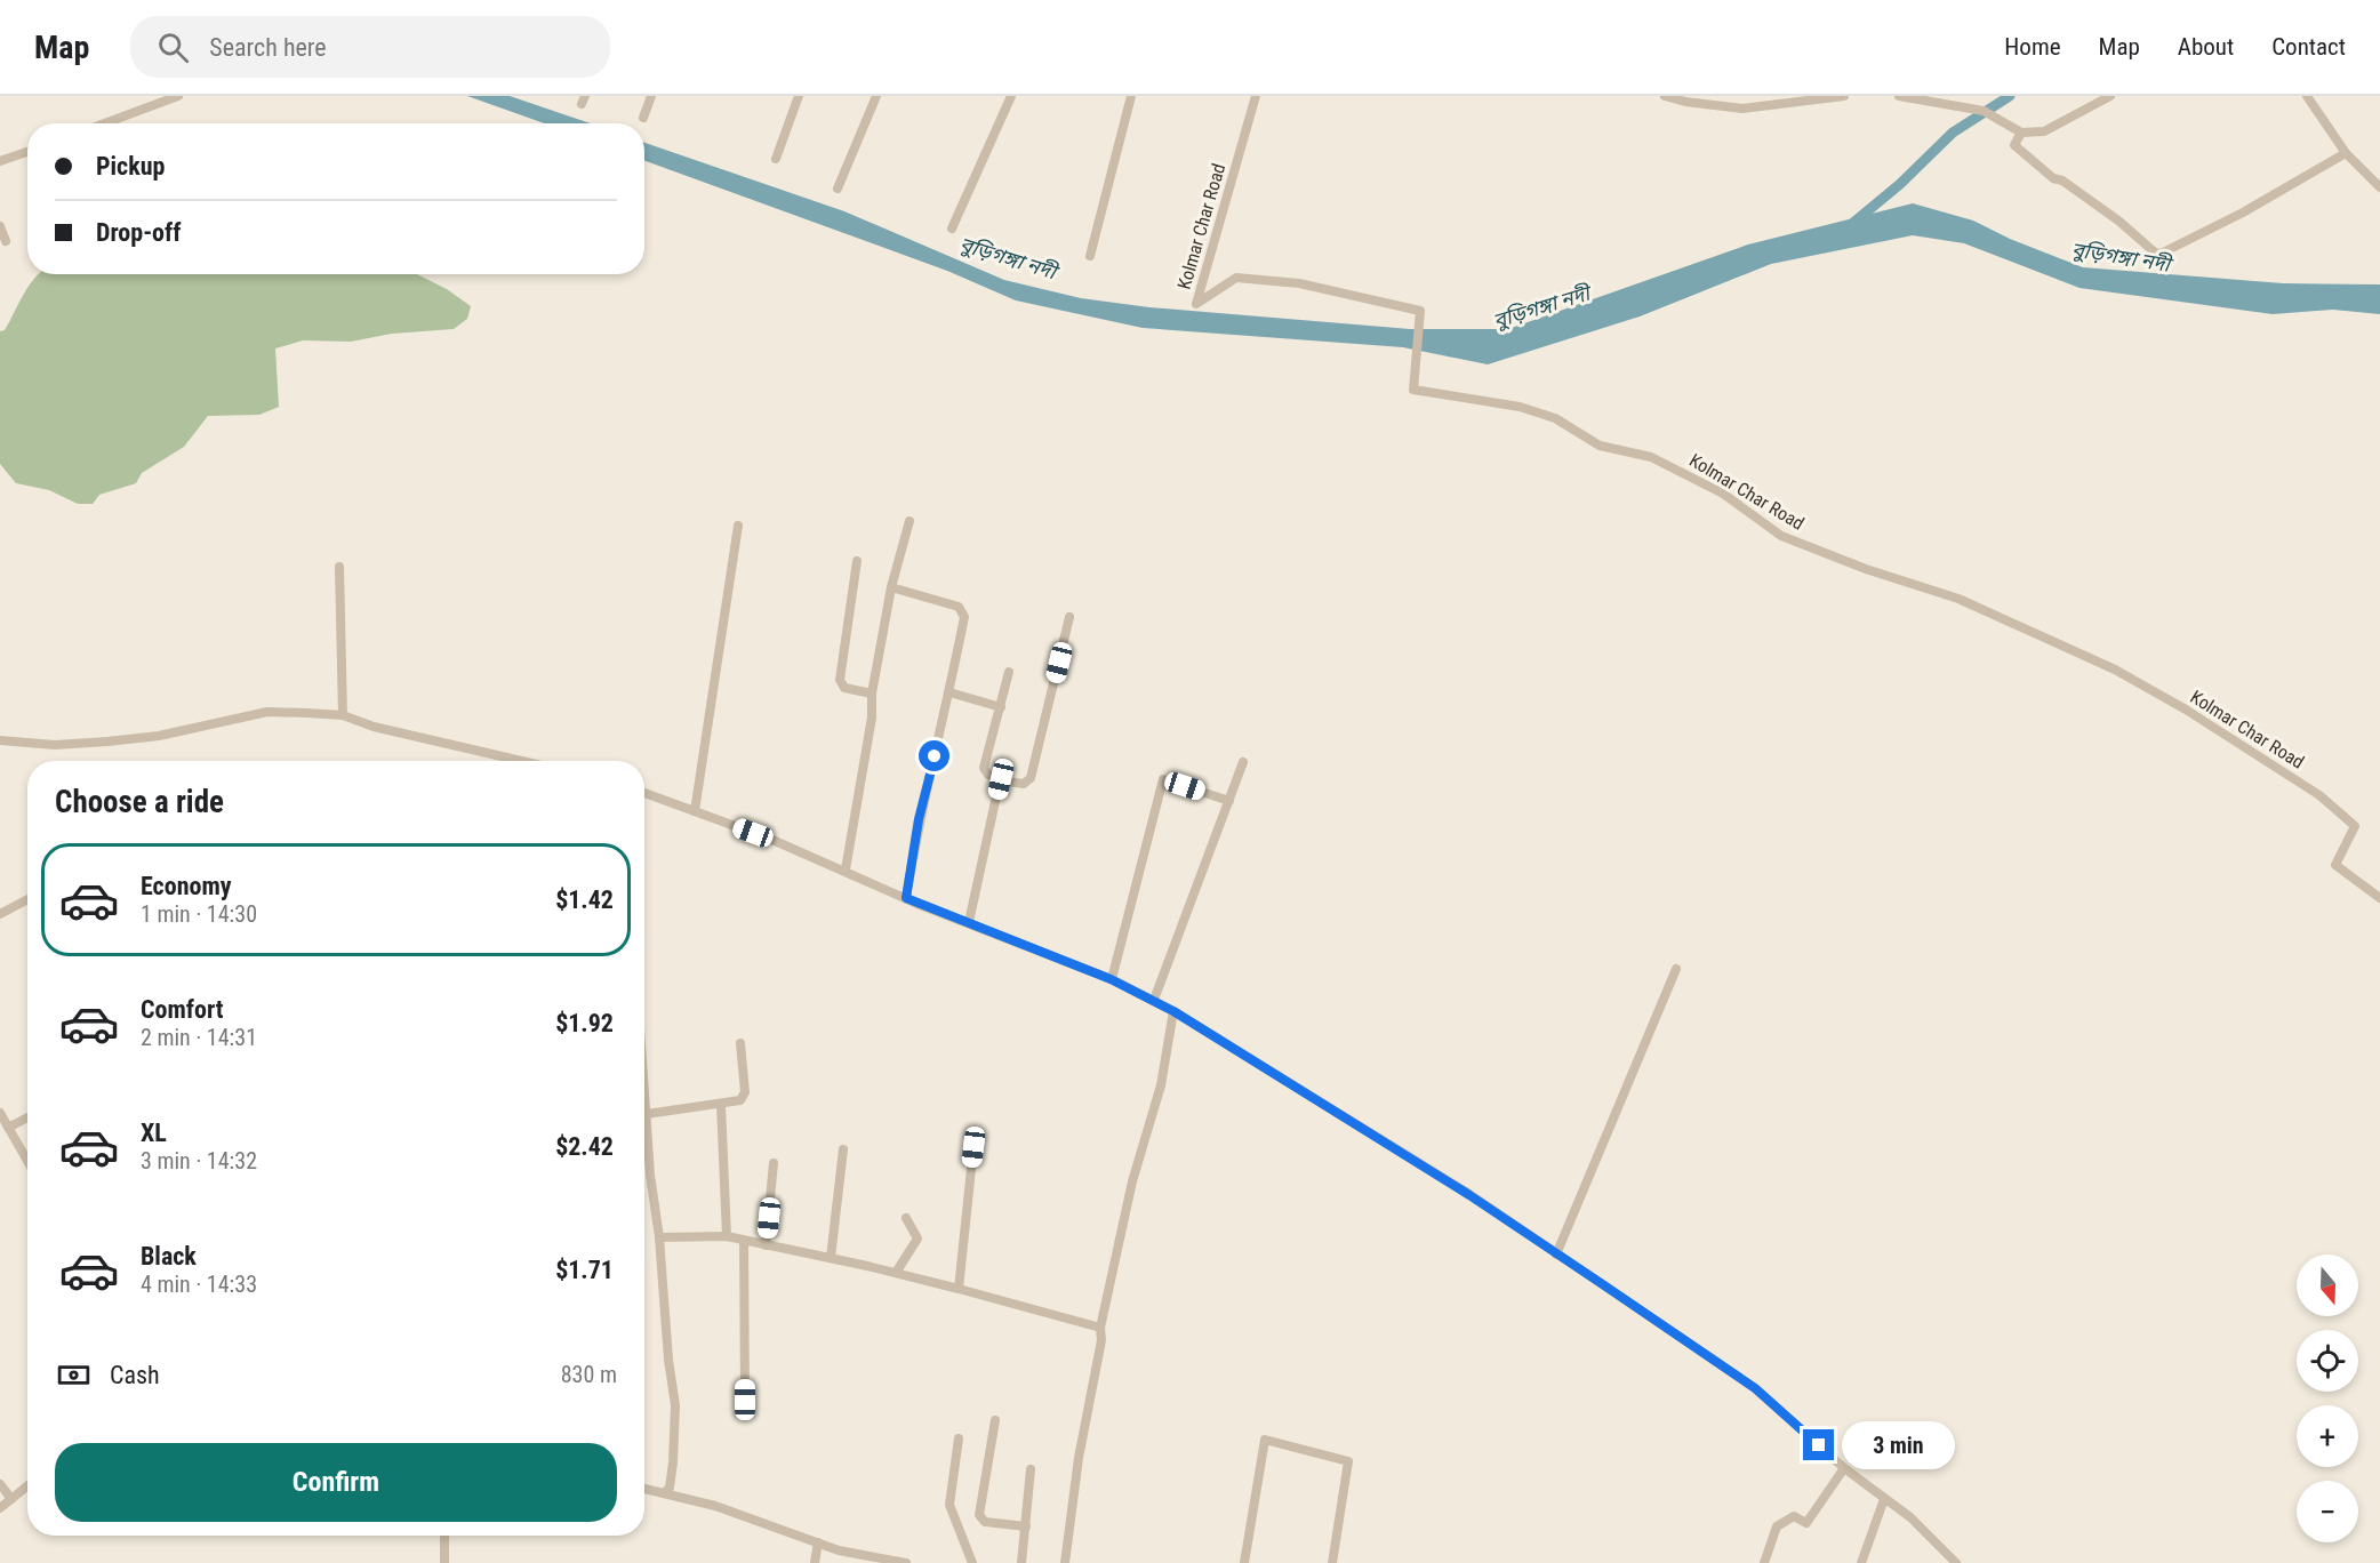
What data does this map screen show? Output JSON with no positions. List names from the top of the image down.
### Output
{
  "streets": {
    "street": ["Kolmar Char Road"]
  },
  "water": ["বুড়িগঙ্গা নদী"],
  "north": "bottom",
  "page": {
    "header": "Map",
    "search": "Search here",
    "nav": [
      "Home",
      "Map",
      "About",
      "Contact"
    ],
    "banner": ["Pickup", "Drop-off"],
    "heading": "Choose a ride",
    "list": [
      {
        "name": "Economy",
        "note": "1 min · 14:30",
        "value": "$1.42"
      },
      {
        "name": "Comfort",
        "note": "2 min · 14:31",
        "value": "$1.92"
      },
      {
        "name": "XL",
        "note": "3 min · 14:32",
        "value": "$2.42"
      },
      {
        "name": "Black",
        "note": "4 min · 14:33",
        "value": "$1.71"
      }
    ],
    "map_buttons": ["+", "−"],
    "pay": ["Cash", "830 m"],
    "bubble": "3 min",
    "buttons": "Confirm"
  }
}
